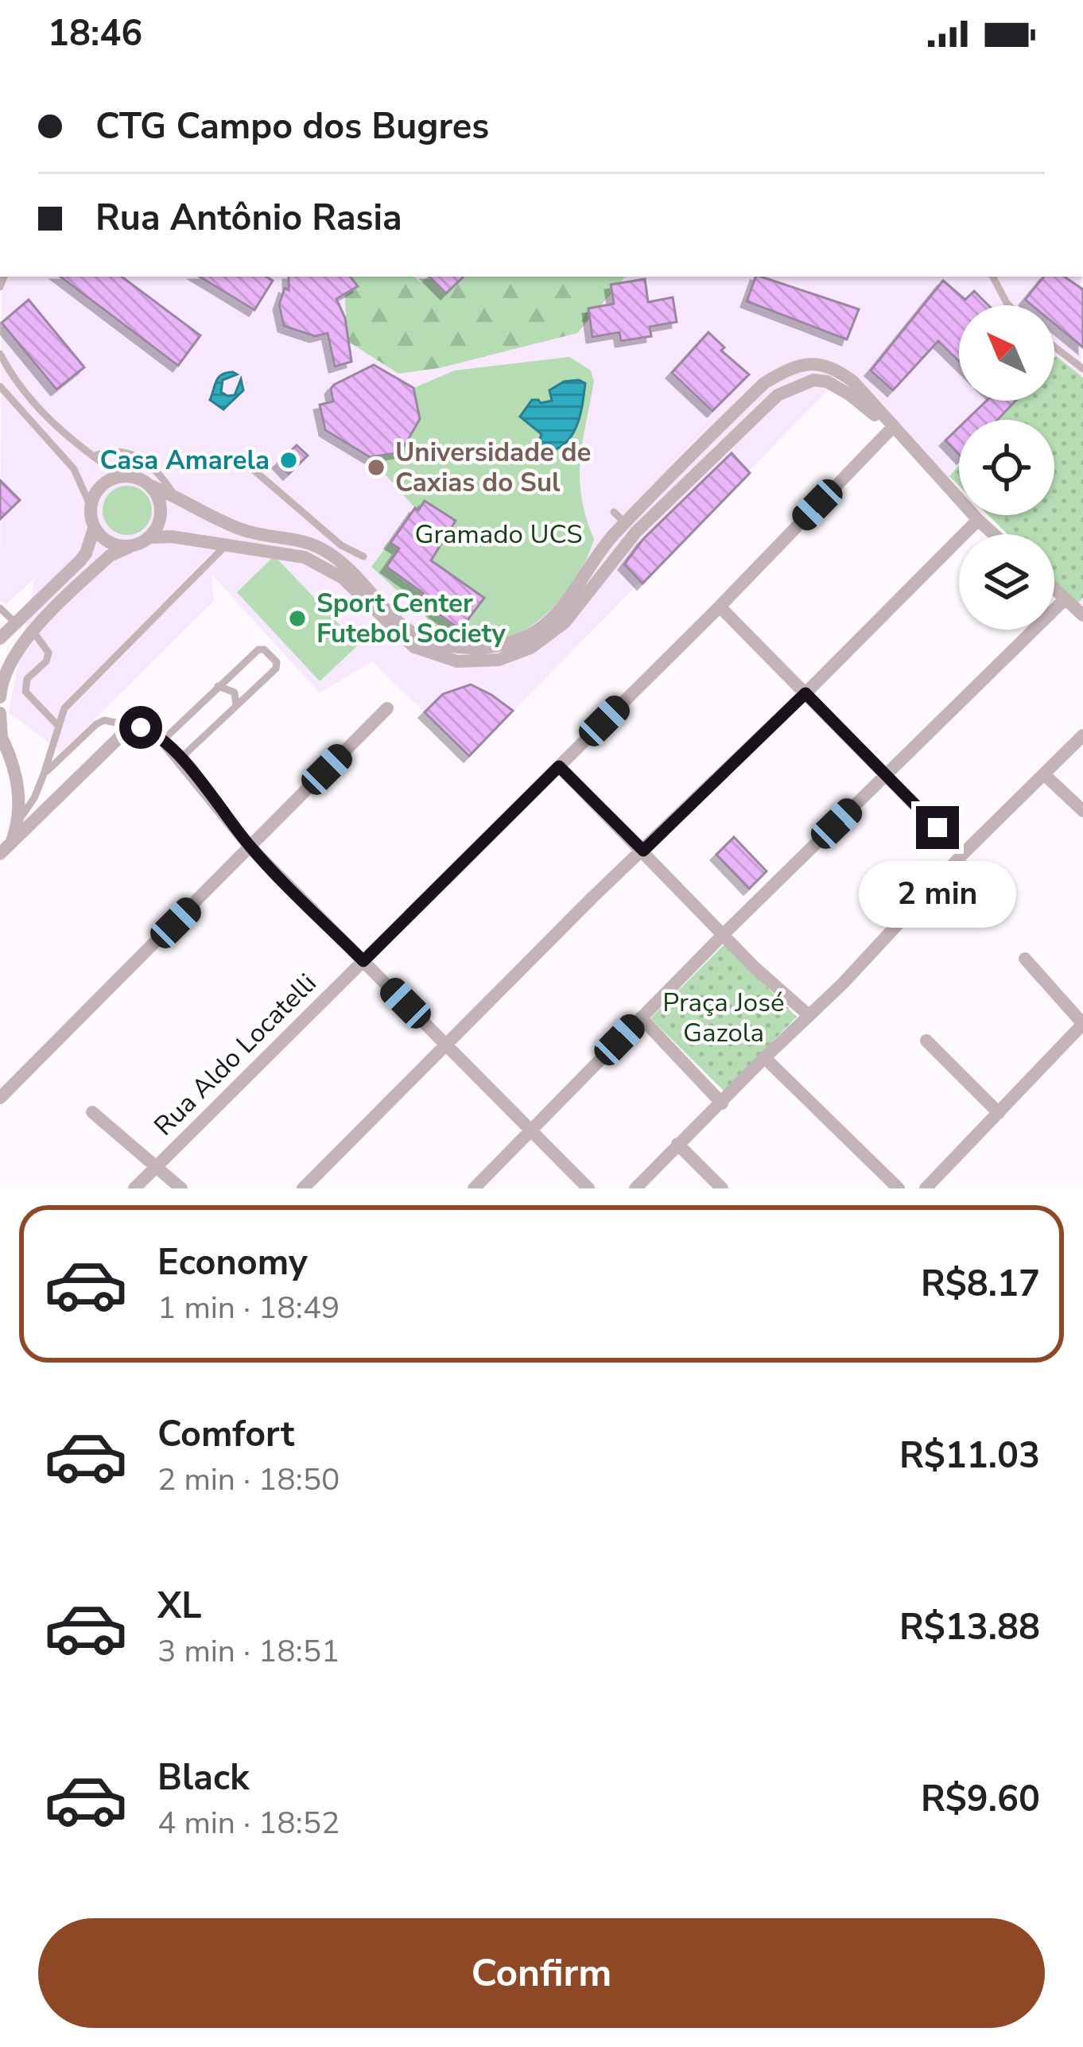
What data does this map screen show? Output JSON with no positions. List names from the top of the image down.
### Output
{
  "streets": {
    "street": ["Rua Aldo Locatelli"]
  },
  "parks": ["Gramado UCS", "Praça José Gazola"],
  "places": ["Casa Amarela", "Universidade de Caxias do Sul", "Sport Center Futebol Society"],
  "north": "top left",
  "page": {
    "status": "18:46",
    "banner": ["CTG Campo dos Bugres", "Rua Antônio Rasia"],
    "bubble": "2 min",
    "list": [
      {
        "name": "Economy",
        "note": "1 min · 18:49",
        "value": "R$8.17"
      },
      {
        "name": "Comfort",
        "note": "2 min · 18:50",
        "value": "R$11.03"
      },
      {
        "name": "XL",
        "note": "3 min · 18:51",
        "value": "R$13.88"
      },
      {
        "name": "Black",
        "note": "4 min · 18:52",
        "value": "R$9.60"
      }
    ],
    "buttons": "Confirm"
  }
}
